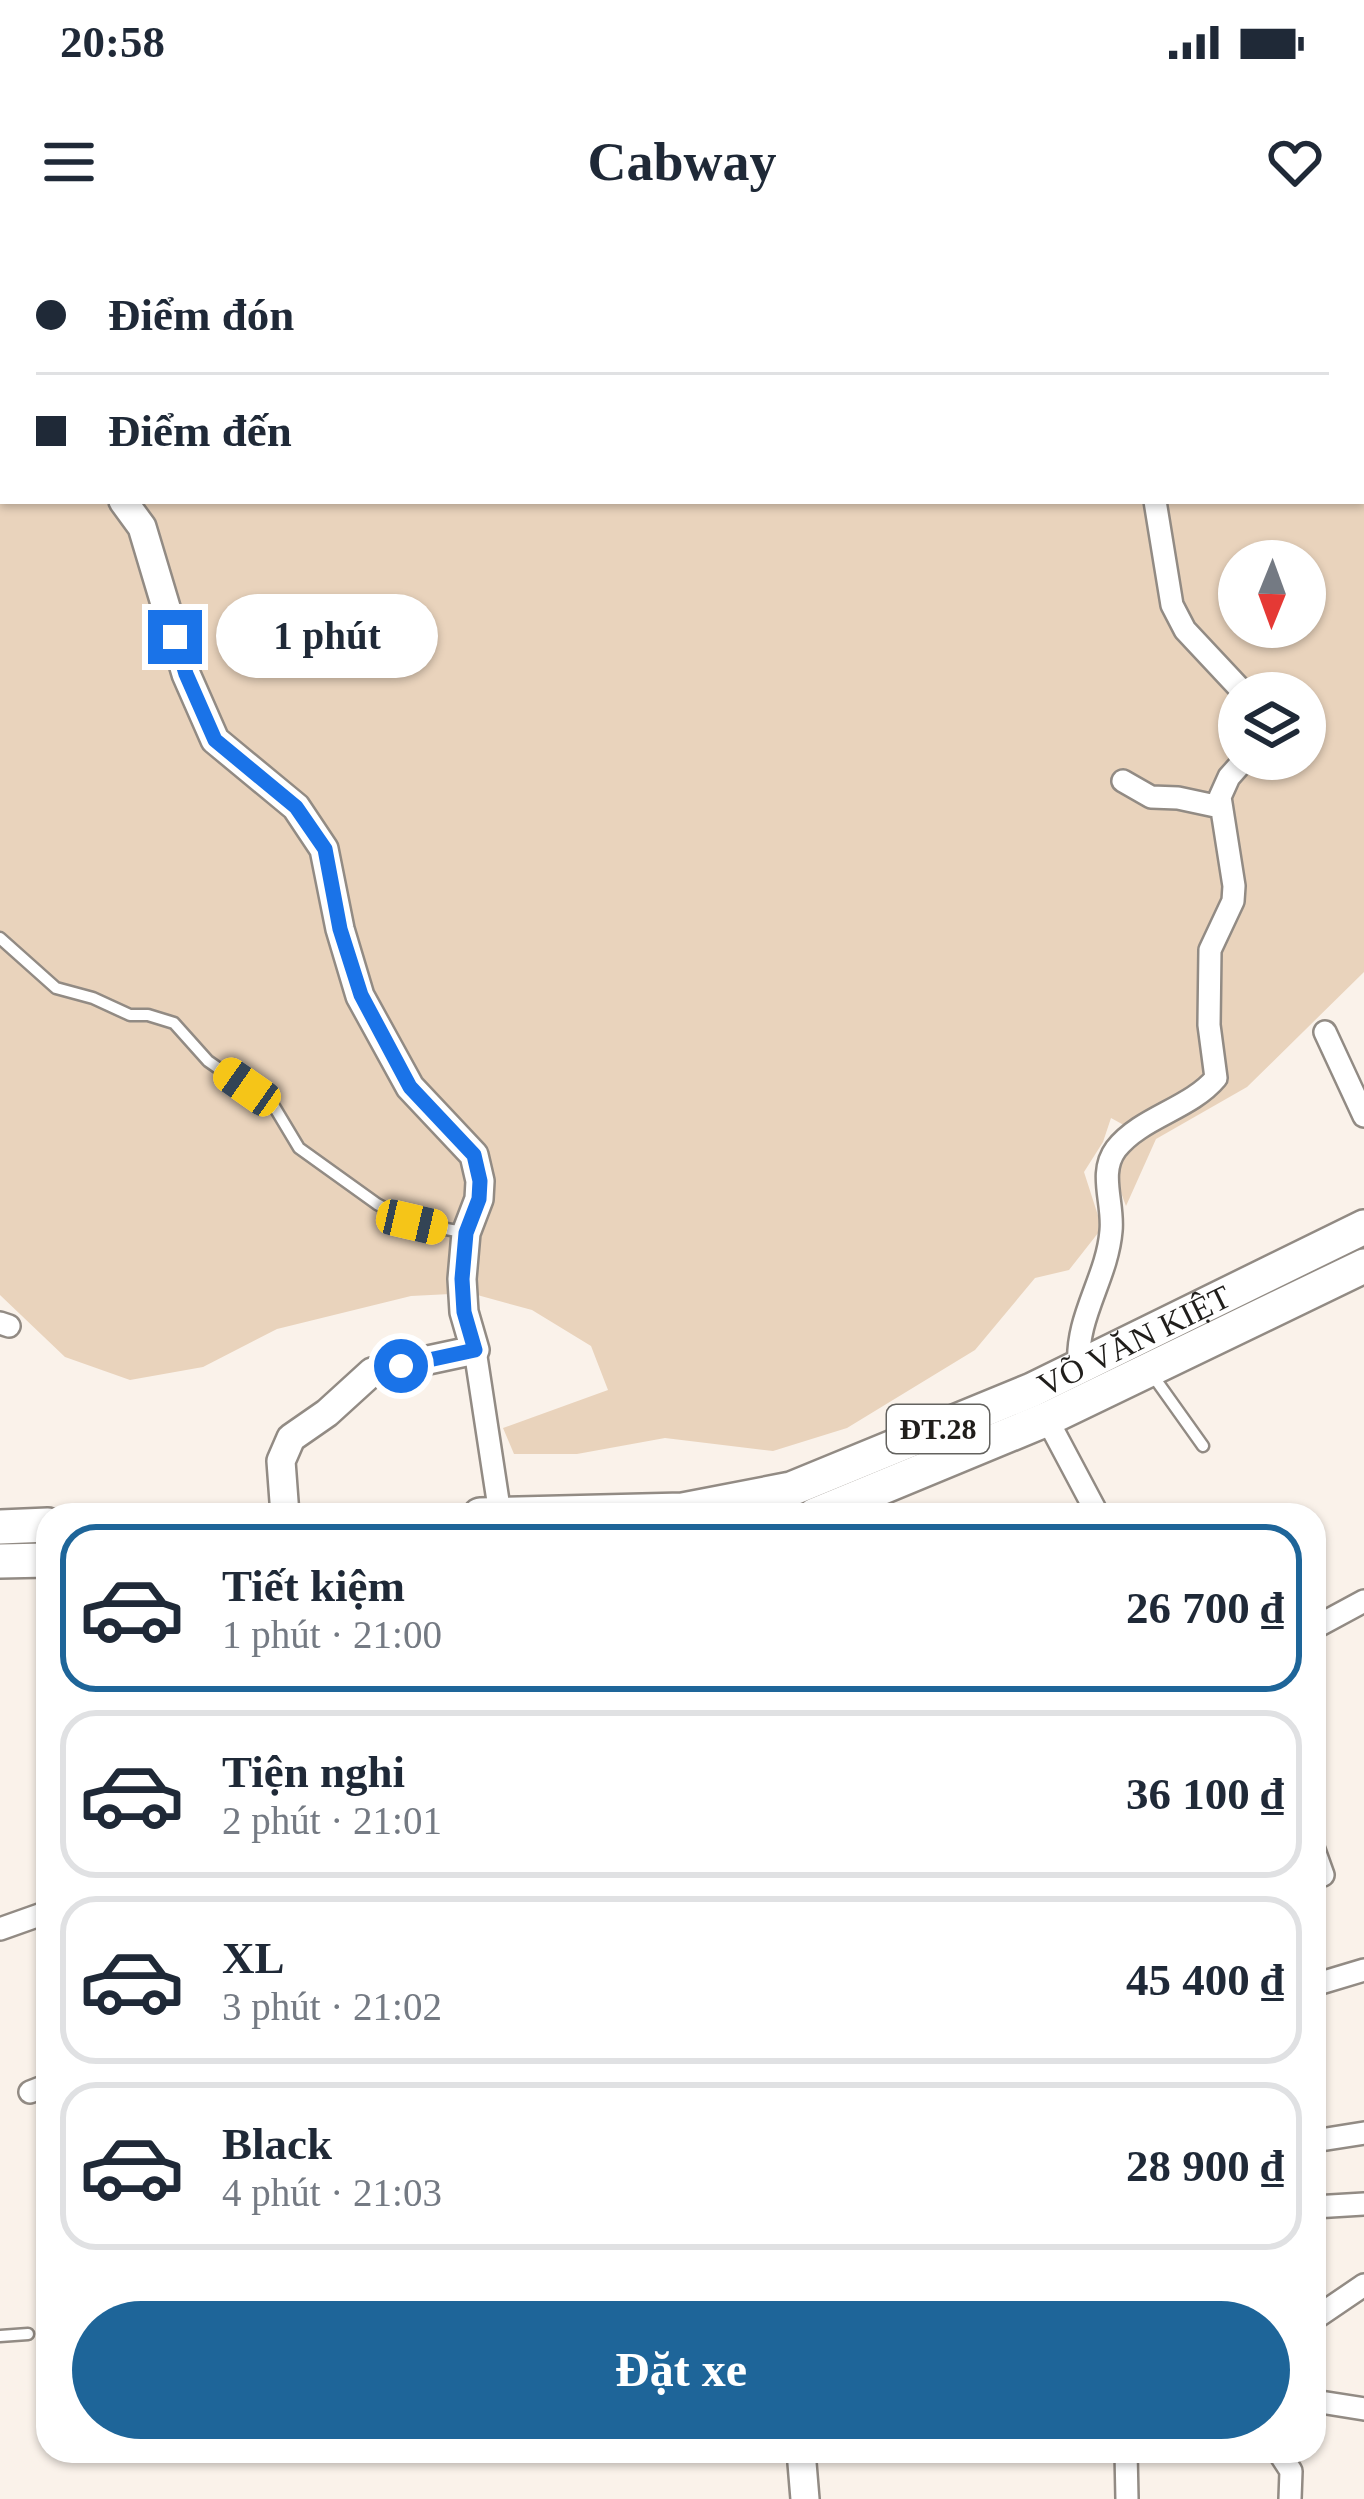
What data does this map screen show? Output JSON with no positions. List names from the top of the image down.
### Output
{
  "streets": {
    "main road": ["VÕ VĂN KIỆT", "ĐT.28"]
  },
  "north": "bottom",
  "page": {
    "status": "20:58",
    "header": "Cabway",
    "banner": ["Điểm đón", "Điểm đến"],
    "bubble": "1 phút",
    "list": [
      {
        "name": "Tiết kiệm",
        "note": "1 phút · 21:00",
        "value": "26 700 ₫"
      },
      {
        "name": "Tiện nghi",
        "note": "2 phút · 21:01",
        "value": "36 100 ₫"
      },
      {
        "name": "XL",
        "note": "3 phút · 21:02",
        "value": "45 400 ₫"
      },
      {
        "name": "Black",
        "note": "4 phút · 21:03",
        "value": "28 900 ₫"
      }
    ],
    "buttons": "Đặt xe"
  }
}
